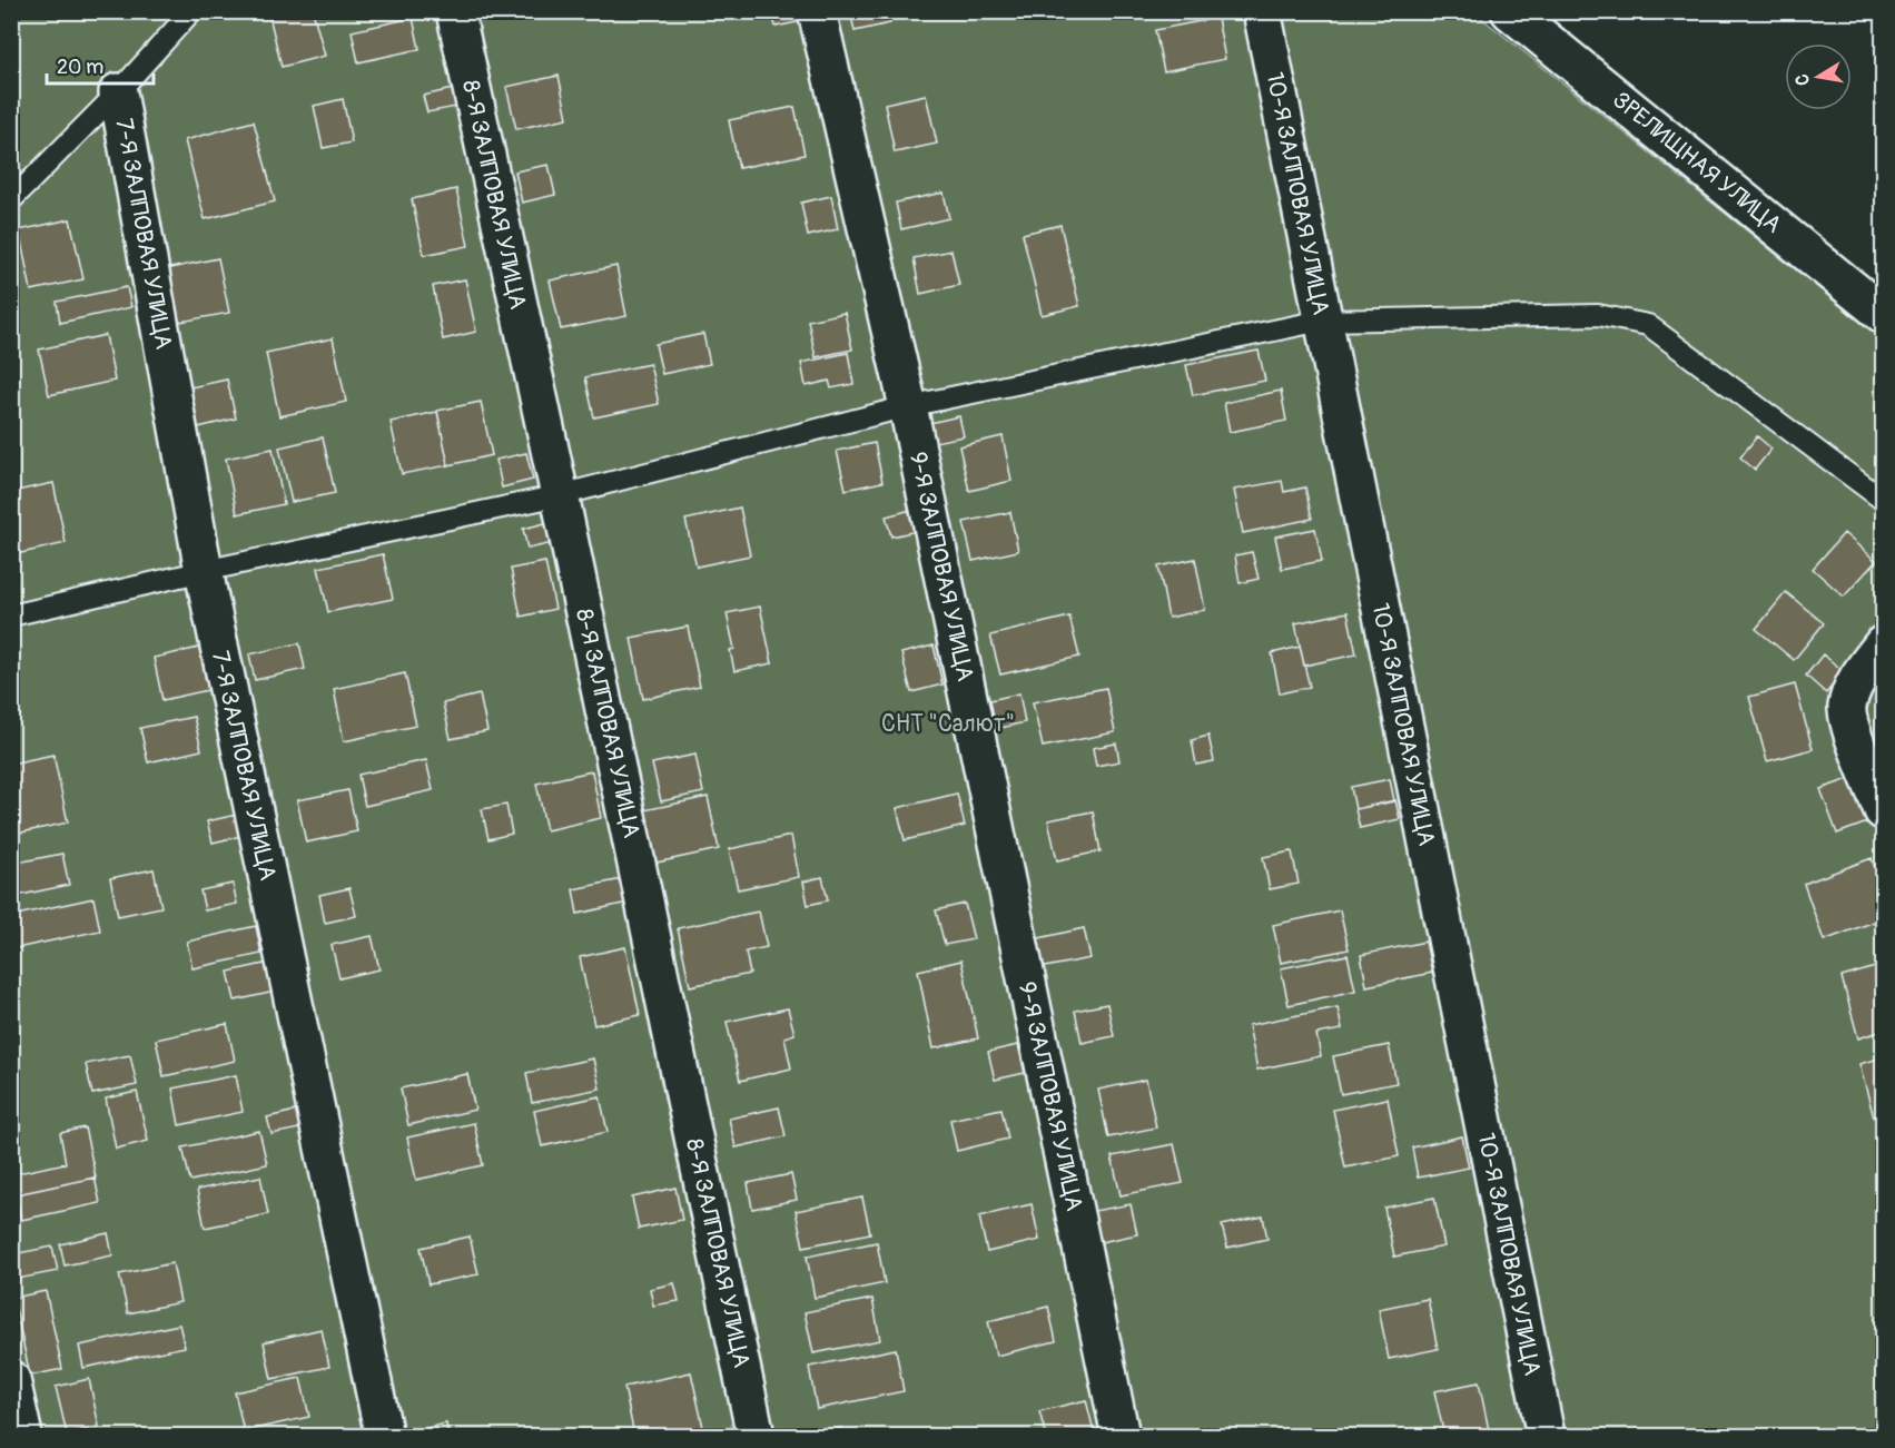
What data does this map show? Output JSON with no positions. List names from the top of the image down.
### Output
{
  "streets": {
    "street": [
      "ЗРЕЛИЩНАЯ УЛИЦА",
      "10-Я ЗАЛПОВАЯ УЛИЦА",
      "8-Я ЗАЛПОВАЯ УЛИЦА",
      "7-Я ЗАЛПОВАЯ УЛИЦА",
      "9-Я ЗАЛПОВАЯ УЛИЦА"
    ]
  },
  "parks": ["СНТ \"Салют\""],
  "scale_bar": "20 m",
  "north": "left"
}
